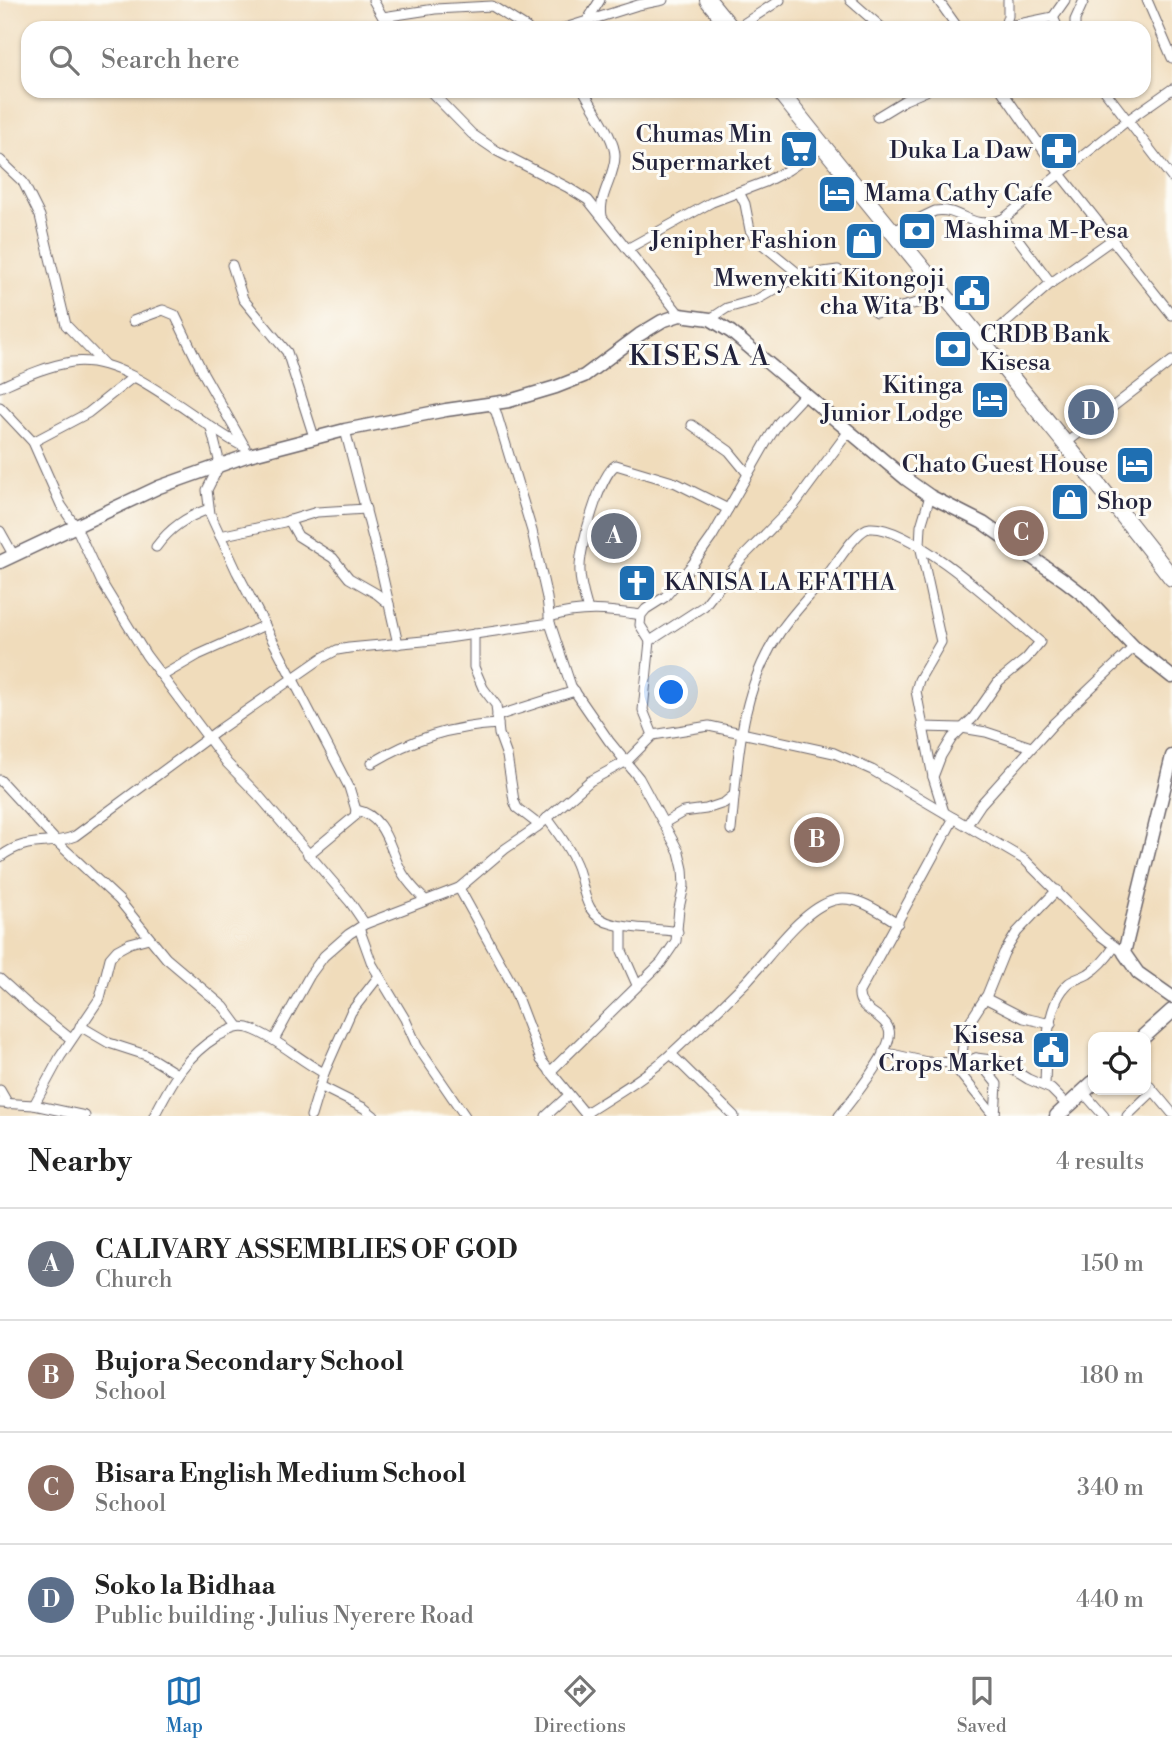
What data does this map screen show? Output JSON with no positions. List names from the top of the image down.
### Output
{
  "districts": ["KISESA A"],
  "places": {
    "supermarket": ["Chumas Min Supermarket"],
    "pharmacy": ["Duka La Daw"],
    "hotel": ["Mama Cathy Cafe", "Kitinga Junior Lodge", "Chato Guest House"],
    "bank": ["Mashima M-Pesa", "CRDB Bank Kisesa"],
    "shop": ["Jenipher Fashion", "Shop"],
    "public building": ["Mwenyekiti Kitongoji cha Wita 'B'", "Kisesa Crops Market"],
    "church": ["KANISA LA EFATHA"]
  },
  "page": {
    "search": "Search here",
    "pins": [
      "D",
      "C",
      "A",
      "B"
    ],
    "heading": ["Nearby", "4 results"],
    "list": [
      {
        "mark": "A",
        "name": "CALIVARY ASSEMBLIES OF GOD",
        "note": "Church",
        "value": "150 m"
      },
      {
        "mark": "B",
        "name": "Bujora Secondary School",
        "note": "School",
        "value": "180 m"
      },
      {
        "mark": "C",
        "name": "Bisara English Medium School",
        "note": "School",
        "value": "340 m"
      },
      {
        "mark": "D",
        "name": "Soko la Bidhaa",
        "note": "Public building · Julius Nyerere Road",
        "value": "440 m"
      }
    ],
    "nav": ["Map", "Directions", "Saved"]
  }
}
